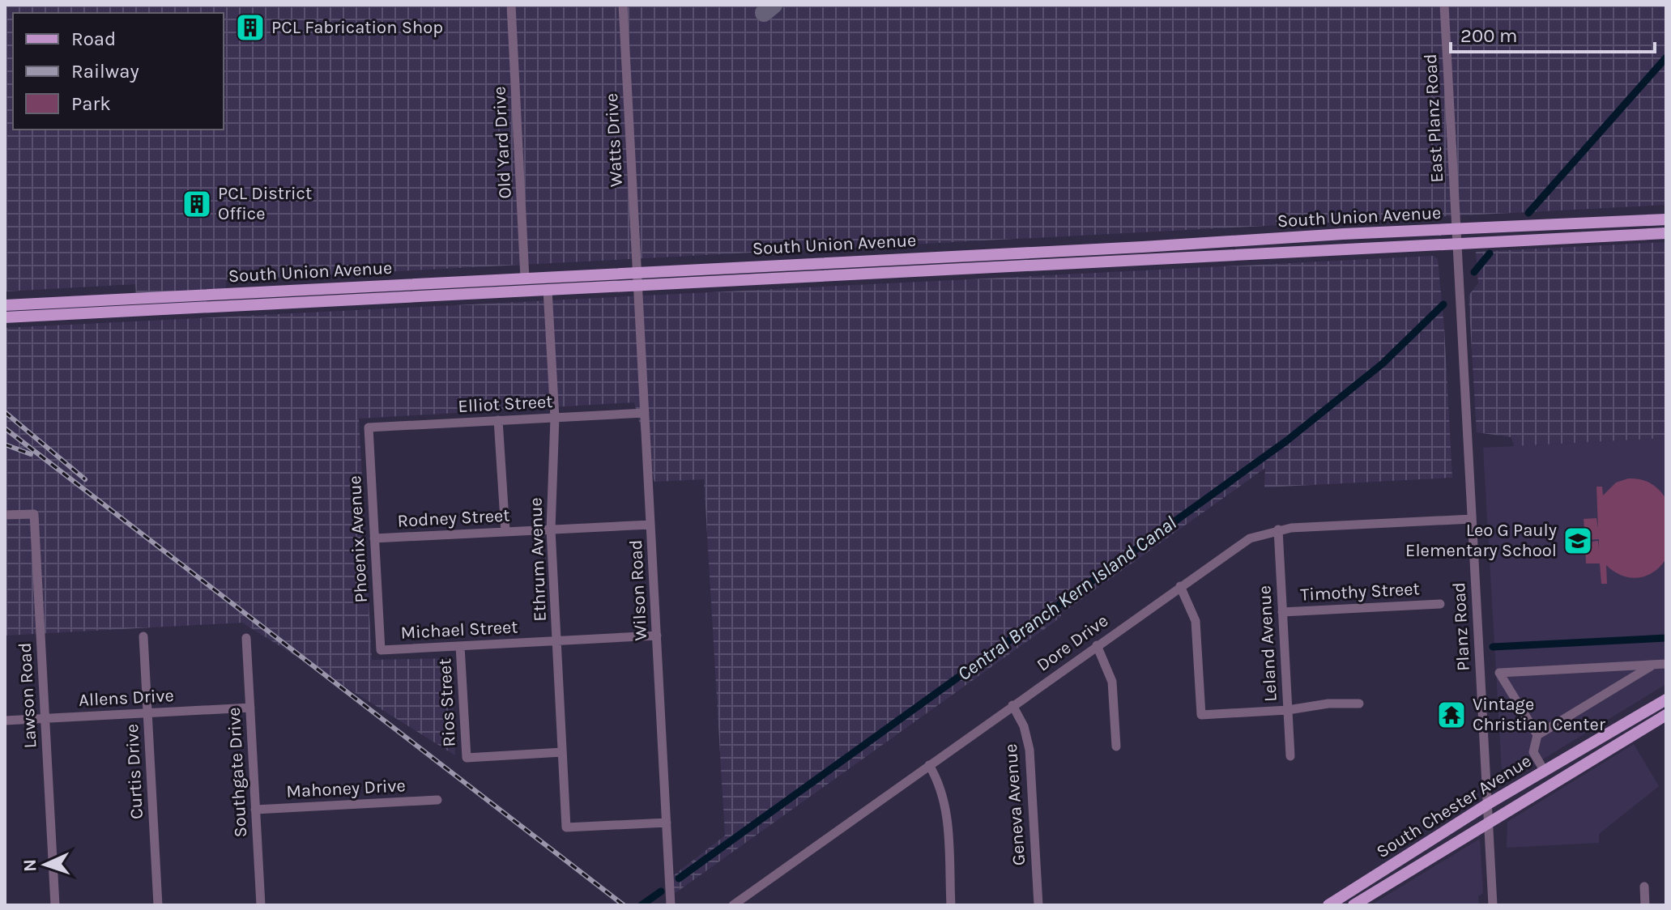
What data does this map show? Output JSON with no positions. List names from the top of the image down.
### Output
{
  "streets": {
    "main road": ["South Union Avenue", "South Chester Avenue"],
    "street": [
      "East Planz Road",
      "Watts Drive",
      "Old Yard Drive",
      "Elliot Street",
      "Rodney Street",
      "Phoenix Avenue",
      "Ethrum Avenue",
      "Wilson Road",
      "Timothy Street",
      "Planz Road",
      "Michael Street",
      "Dore Drive",
      "Leland Avenue",
      "Lawson Road",
      "Allens Drive",
      "Rios Street",
      "Curtis Drive",
      "Southgate Drive",
      "Mahoney Drive",
      "Geneva Avenue"
    ]
  },
  "crossings": [
    ["East Planz Road", "South Union Avenue"],
    ["East Planz Road", "Planz Road"],
    ["Watts Drive", "South Union Avenue"],
    ["Watts Drive", "Wilson Road"],
    ["Old Yard Drive", "South Union Avenue"],
    ["South Union Avenue", "Ethrum Avenue"],
    ["South Union Avenue", "Wilson Road"],
    ["South Union Avenue", "Planz Road"],
    ["Elliot Street", "Phoenix Avenue"],
    ["Elliot Street", "Ethrum Avenue"],
    ["Elliot Street", "Wilson Road"],
    ["Rodney Street", "Phoenix Avenue"],
    ["Rodney Street", "Ethrum Avenue"],
    ["Rodney Street", "Wilson Road"],
    ["Phoenix Avenue", "Michael Street"],
    ["Ethrum Avenue", "Wilson Road"],
    ["Ethrum Avenue", "Michael Street"],
    ["Ethrum Avenue", "Rios Street"],
    ["Wilson Road", "Michael Street"],
    ["Timothy Street", "Leland Avenue"],
    ["Planz Road", "Dore Drive"],
    ["Planz Road", "South Chester Avenue"],
    ["Michael Street", "Rios Street"],
    ["Dore Drive", "Leland Avenue"],
    ["Dore Drive", "Geneva Avenue"],
    ["Lawson Road", "Allens Drive"],
    ["Allens Drive", "Curtis Drive"],
    ["Allens Drive", "Southgate Drive"],
    ["Southgate Drive", "Mahoney Drive"]
  ],
  "water": ["Central Branch Kern Island Canal"],
  "places": {
    "building": ["PCL Fabrication Shop", "PCL District Office"],
    "school or university": ["Leo G Pauly Elementary School"],
    "temple": ["Vintage Christian Center"]
  },
  "legend": ["Road", "Railway", "Park"],
  "scale_bar": "200 m",
  "north": "left"
}
